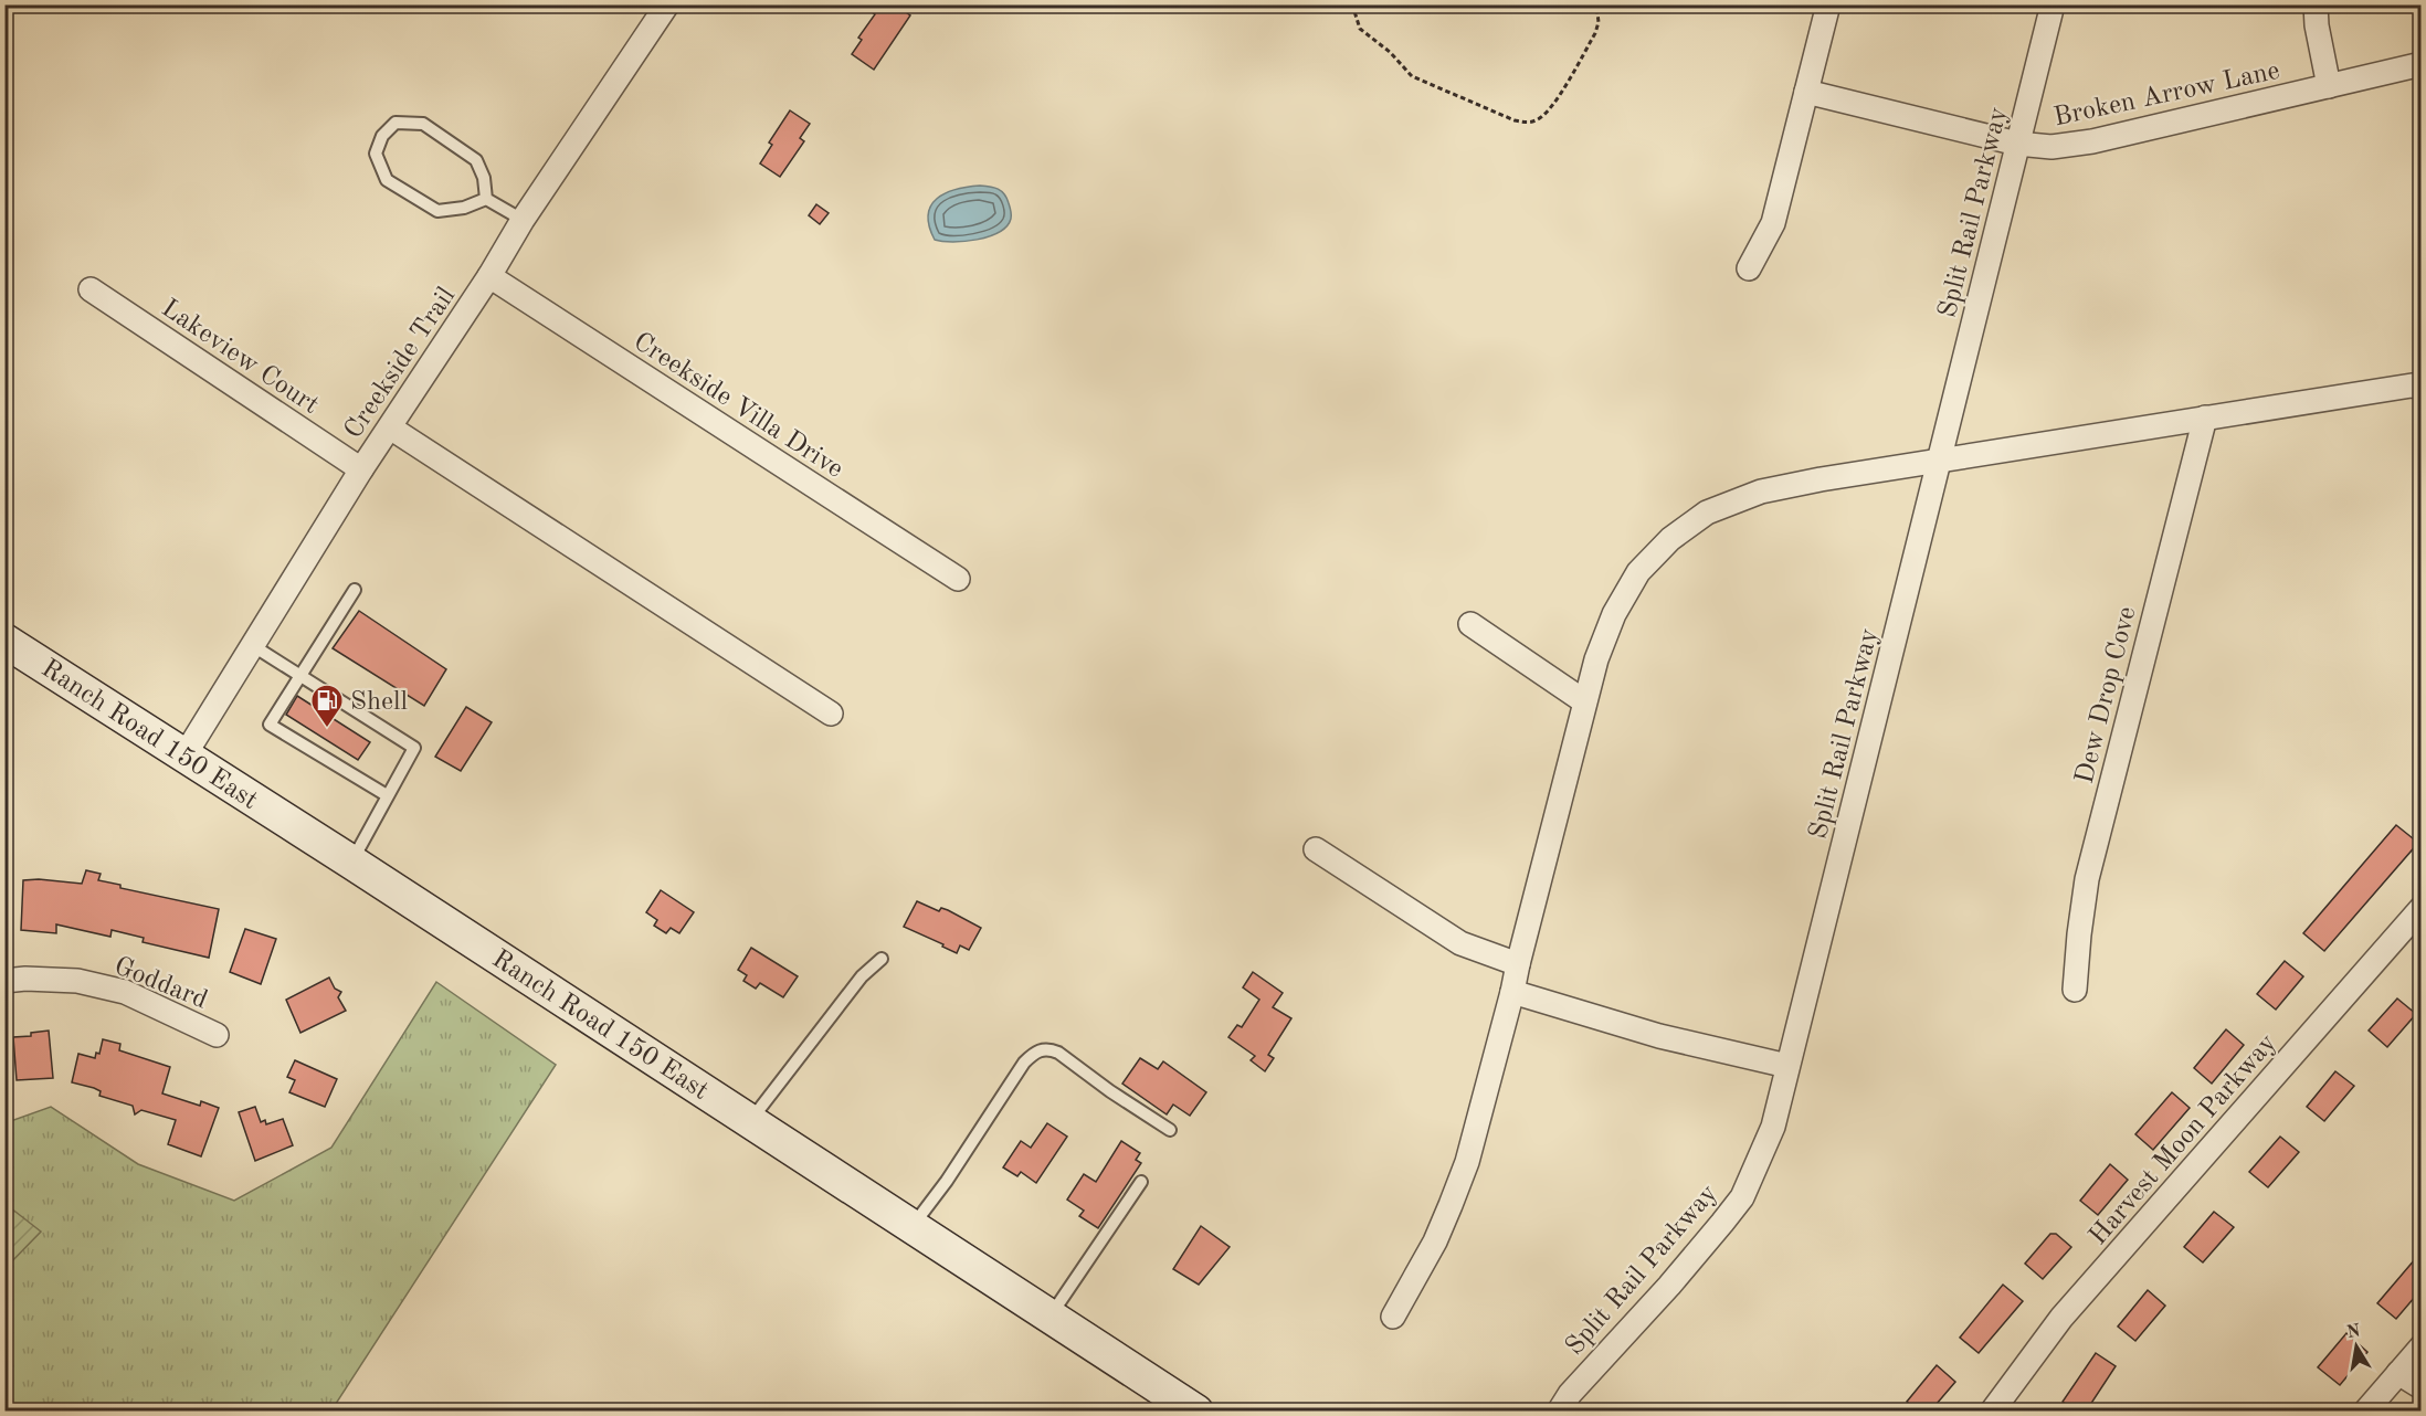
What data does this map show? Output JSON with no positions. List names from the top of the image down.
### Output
{
  "streets": {
    "main road": ["Ranch Road 150 East"],
    "street": [
      "Broken Arrow Lane",
      "Split Rail Parkway",
      "Lakeview Court",
      "Creekside Trail",
      "Creekside Villa Drive",
      "Dew Drop Cove",
      "Goddard",
      "Harvest Moon Parkway"
    ]
  },
  "crossings": [
    ["Broken Arrow Lane", "Split Rail Parkway"],
    ["Lakeview Court", "Creekside Trail"],
    ["Creekside Trail", "Creekside Villa Drive"],
    ["Creekside Trail", "Ranch Road 150 East"]
  ],
  "places": {
    "fuel station": ["Shell"]
  },
  "north": "top"
}
